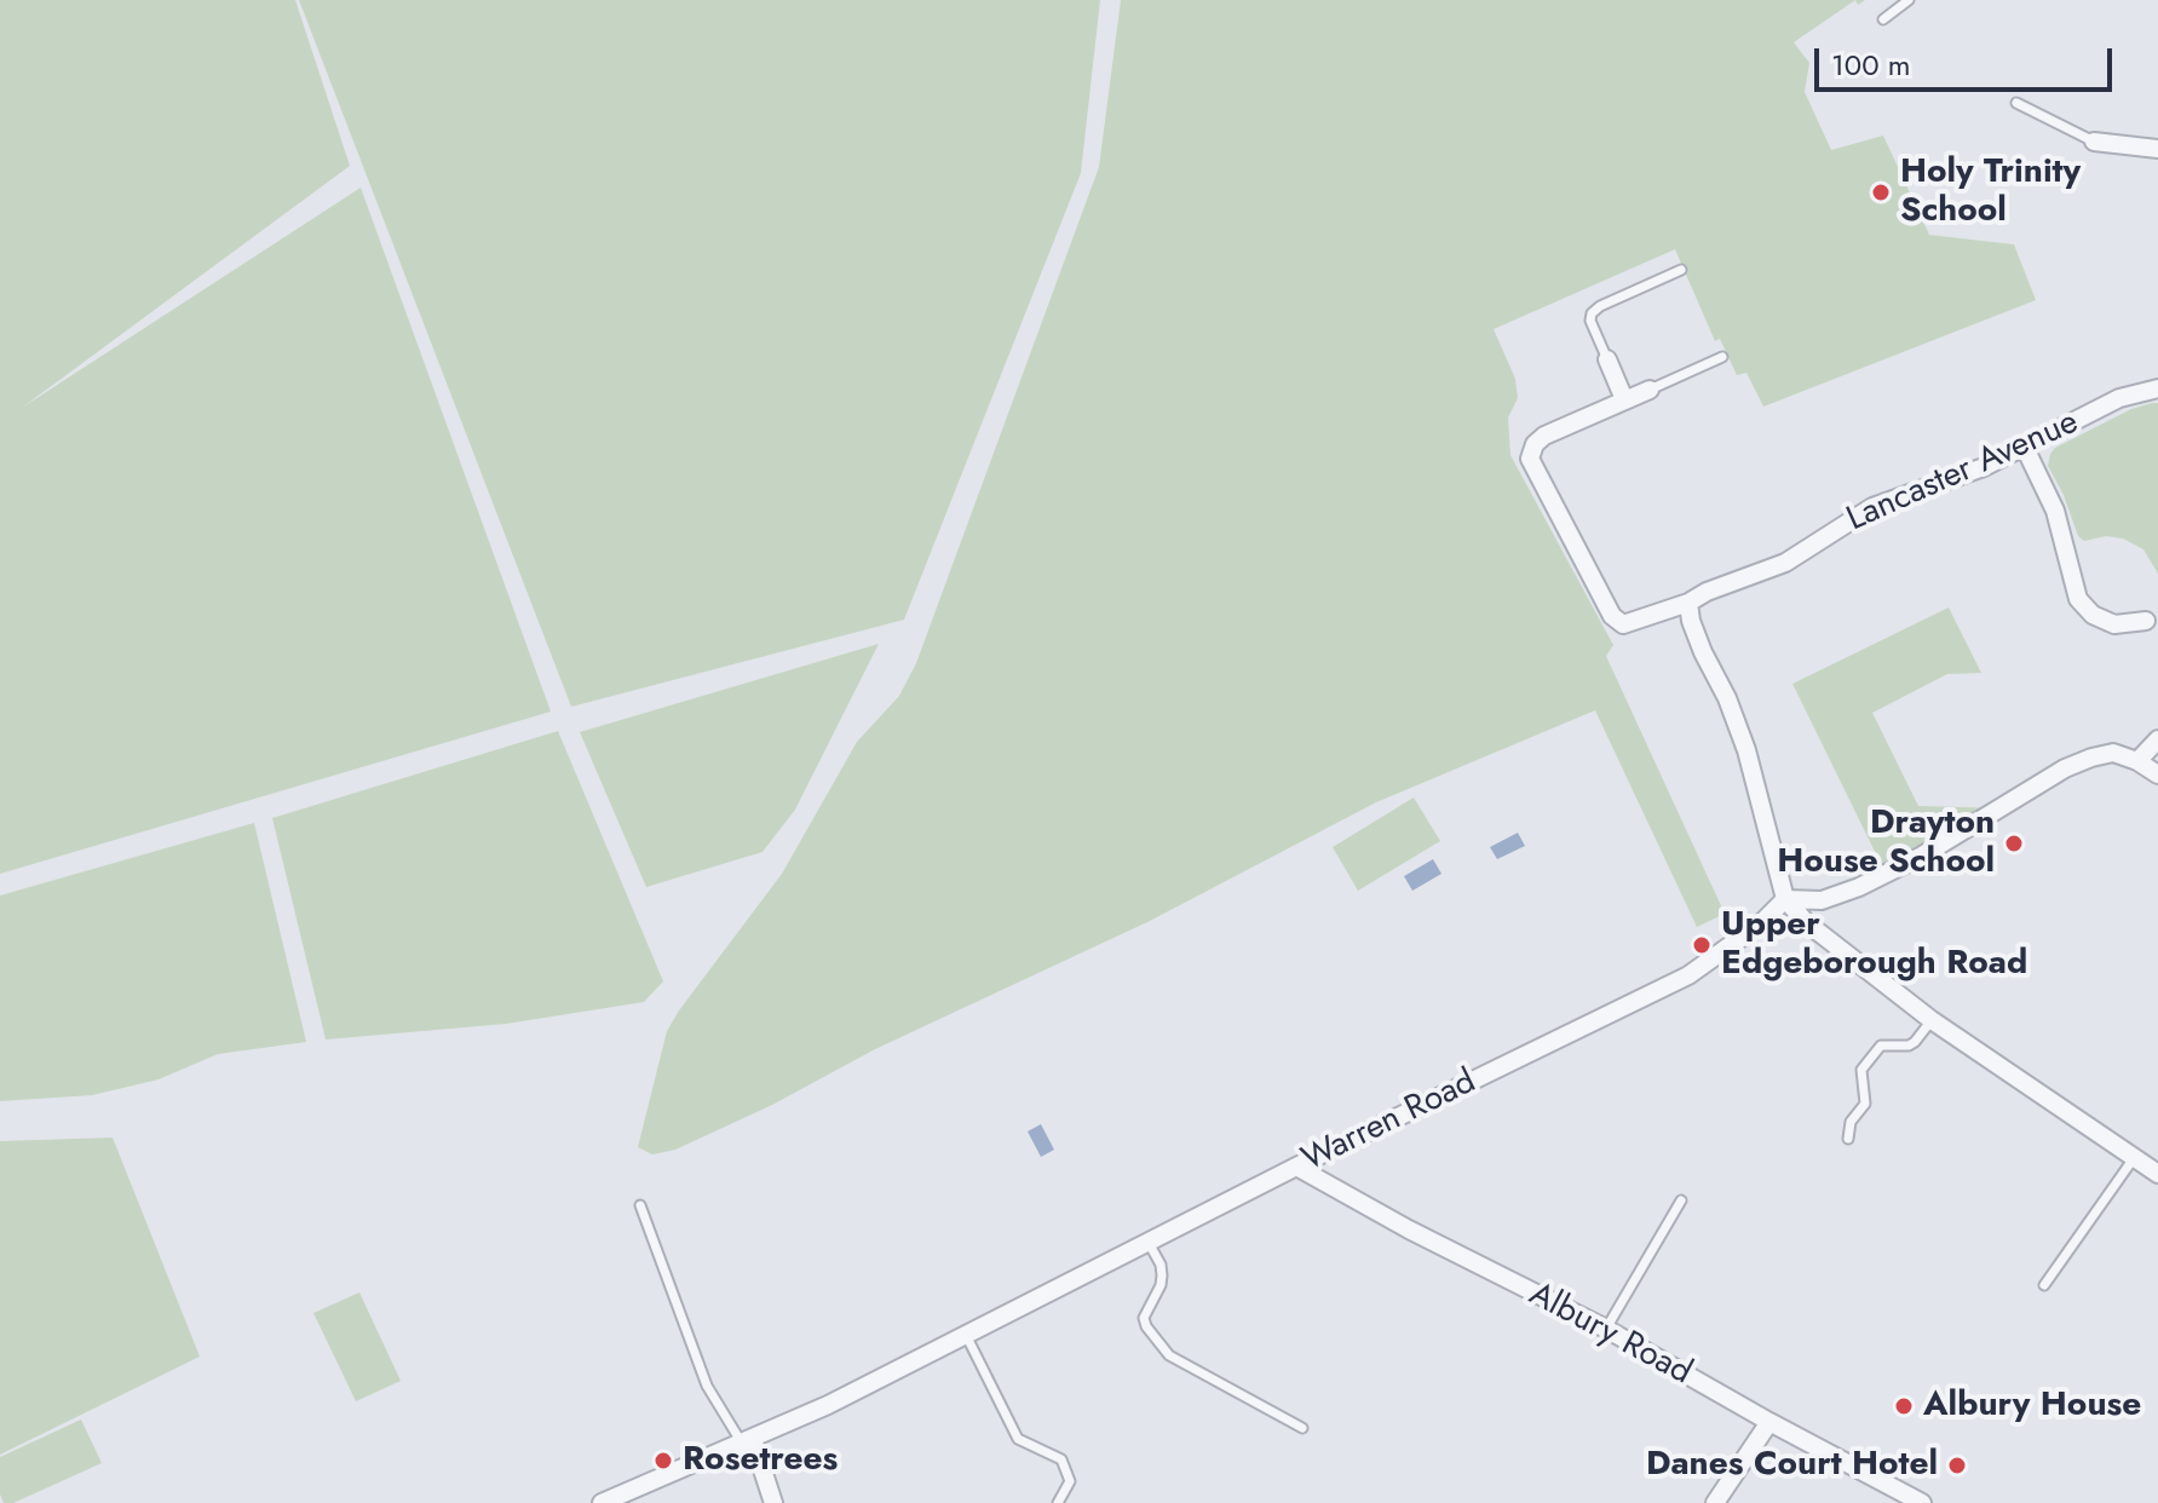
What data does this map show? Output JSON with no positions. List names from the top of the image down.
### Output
{
  "streets": {
    "street": ["Lancaster Avenue", "Warren Road", "Albury Road"]
  },
  "crossings": [
    ["Warren Road", "Albury Road"]
  ],
  "places": [
    "Holy Trinity School",
    "Drayton House School",
    "Upper Edgeborough Road",
    "Albury House",
    "Rosetrees",
    "Danes Court Hotel"
  ],
  "scale_bar": "100 m"
}
